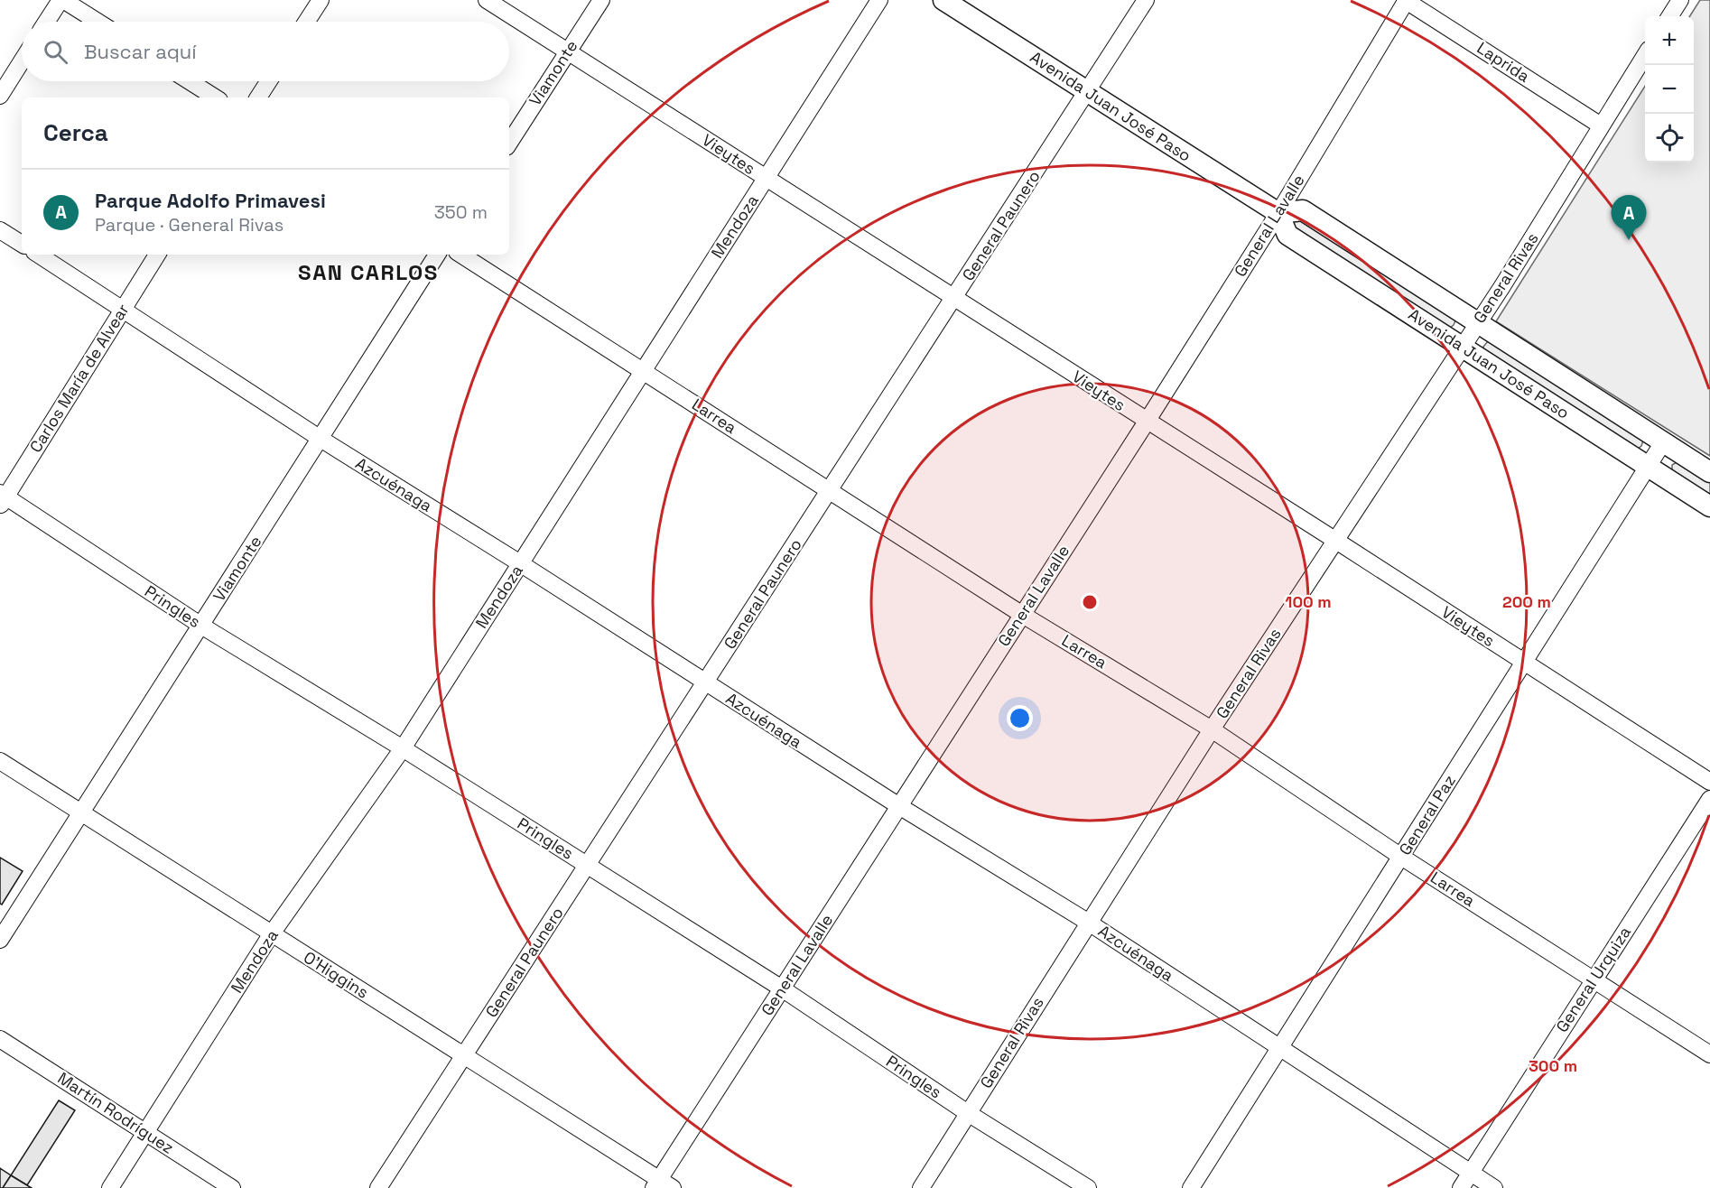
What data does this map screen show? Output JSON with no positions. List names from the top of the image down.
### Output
{
  "streets": {
    "main road": ["Avenida Juan José Paso"],
    "street": [
      "Laprida",
      "Viamonte",
      "Vieytes",
      "General Paunero",
      "General Lavalle",
      "Mendoza",
      "General Rivas",
      "Carlos María de Alvear",
      "Larrea",
      "Azcuénaga",
      "Pringles",
      "General Paz",
      "O'Higgins",
      "General Urquiza",
      "Martín Rodríguez"
    ]
  },
  "crossings": [
    ["Laprida", "General Lavalle"],
    ["Laprida", "General Rivas"],
    ["Viamonte", "Vieytes"],
    ["Viamonte", "Azcuénaga"],
    ["Viamonte", "Pringles"],
    ["Viamonte", "O'Higgins"],
    ["Avenida Juan José Paso", "General Paunero"],
    ["Avenida Juan José Paso", "General Lavalle"],
    ["Avenida Juan José Paso", "General Rivas"],
    ["Avenida Juan José Paso", "General Paz"],
    ["Vieytes", "General Paunero"],
    ["Vieytes", "General Lavalle"],
    ["Vieytes", "Mendoza"],
    ["Vieytes", "General Rivas"],
    ["Vieytes", "General Paz"],
    ["General Paunero", "Larrea"],
    ["General Paunero", "Azcuénaga"],
    ["General Paunero", "Pringles"],
    ["General Paunero", "O'Higgins"],
    ["General Lavalle", "Larrea"],
    ["General Lavalle", "Azcuénaga"],
    ["General Lavalle", "Pringles"],
    ["General Lavalle", "O'Higgins"],
    ["Mendoza", "Larrea"],
    ["Mendoza", "Azcuénaga"],
    ["Mendoza", "Pringles"],
    ["Mendoza", "O'Higgins"],
    ["Mendoza", "Martín Rodríguez"],
    ["General Rivas", "Larrea"],
    ["General Rivas", "Azcuénaga"],
    ["General Rivas", "Pringles"],
    ["Carlos María de Alvear", "Azcuénaga"],
    ["Carlos María de Alvear", "Pringles"],
    ["Larrea", "General Paz"],
    ["Larrea", "General Urquiza"],
    ["Azcuénaga", "General Paz"],
    ["Azcuénaga", "General Urquiza"]
  ],
  "districts": ["SAN CARLOS"],
  "page": {
    "map_buttons": ["+", "−"],
    "search": "Buscar aquí",
    "heading": "Cerca",
    "list": [
      {
        "mark": "A",
        "name": "Parque Adolfo Primavesi",
        "note": "Parque · General Rivas",
        "value": "350 m"
      }
    ],
    "pins": "A"
  },
  "rings": ["100 m", "200 m", "300 m"]
}
